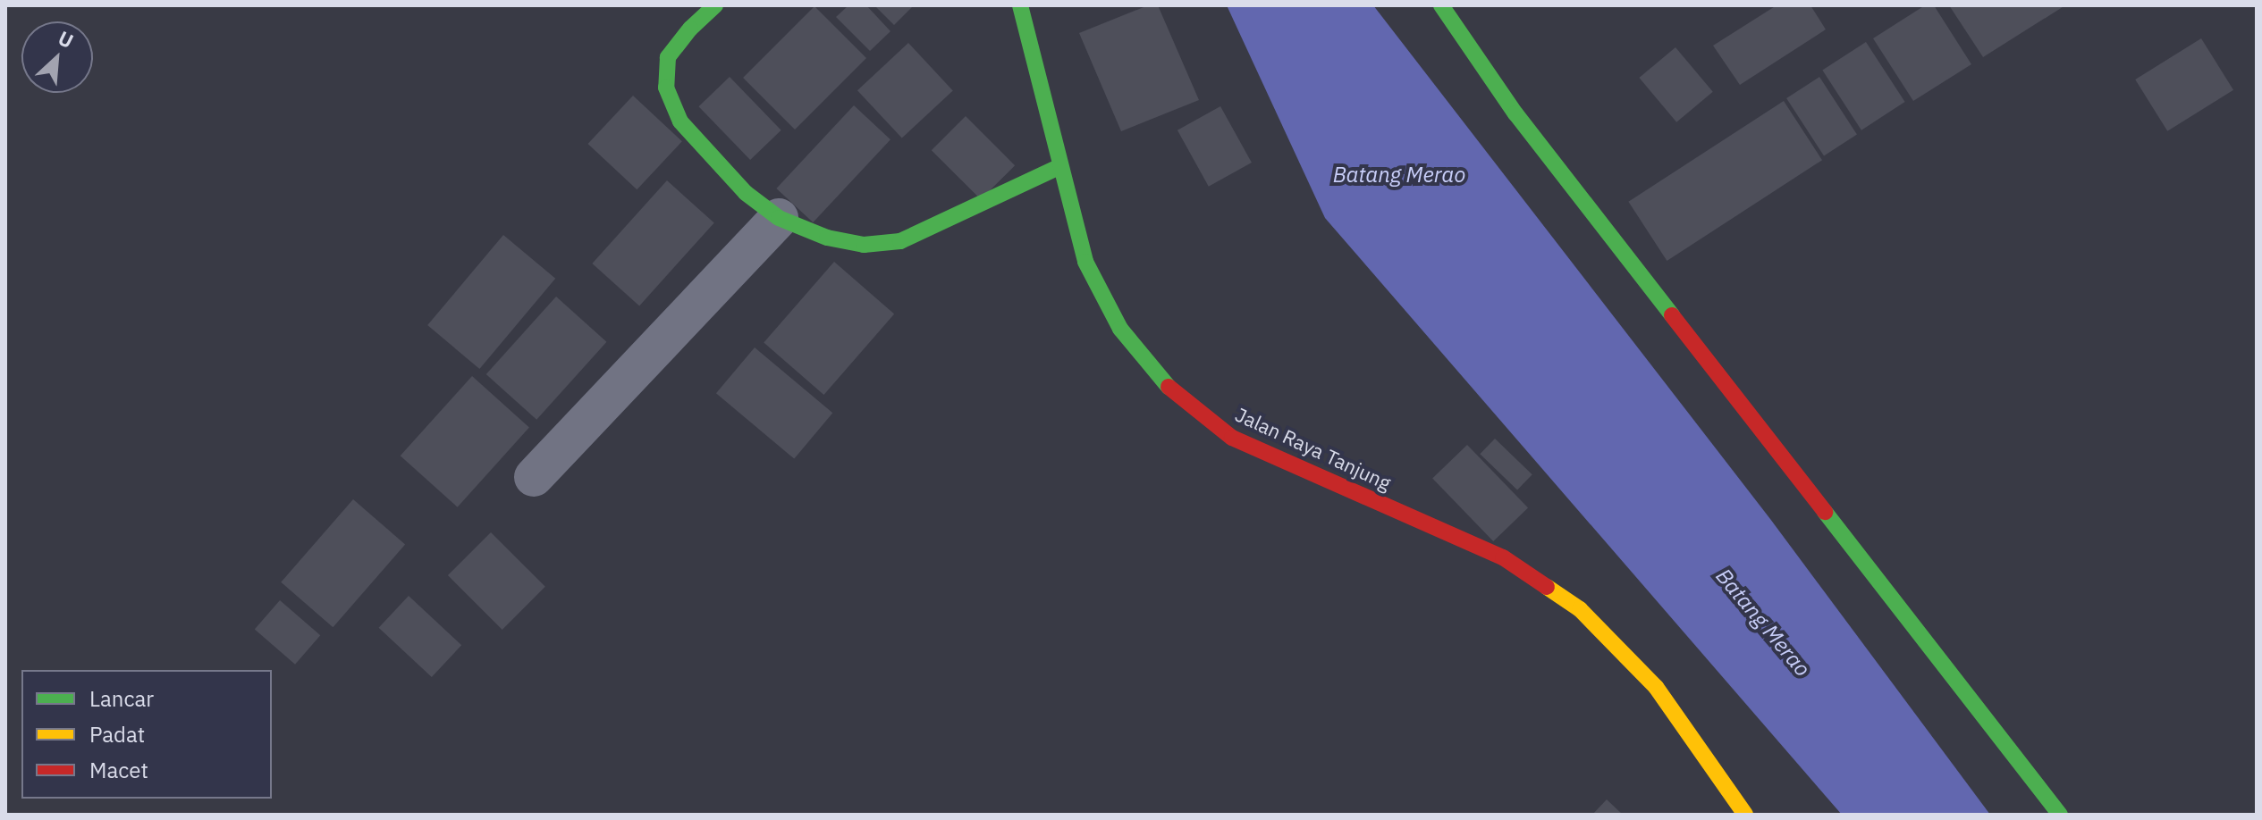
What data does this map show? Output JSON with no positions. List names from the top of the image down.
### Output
{
  "streets": {
    "street": ["Jalan Raya Tanjung"]
  },
  "water": ["Batang Merao"],
  "legend": ["Lancar", "Padat", "Macet"],
  "north": "top right"
}
